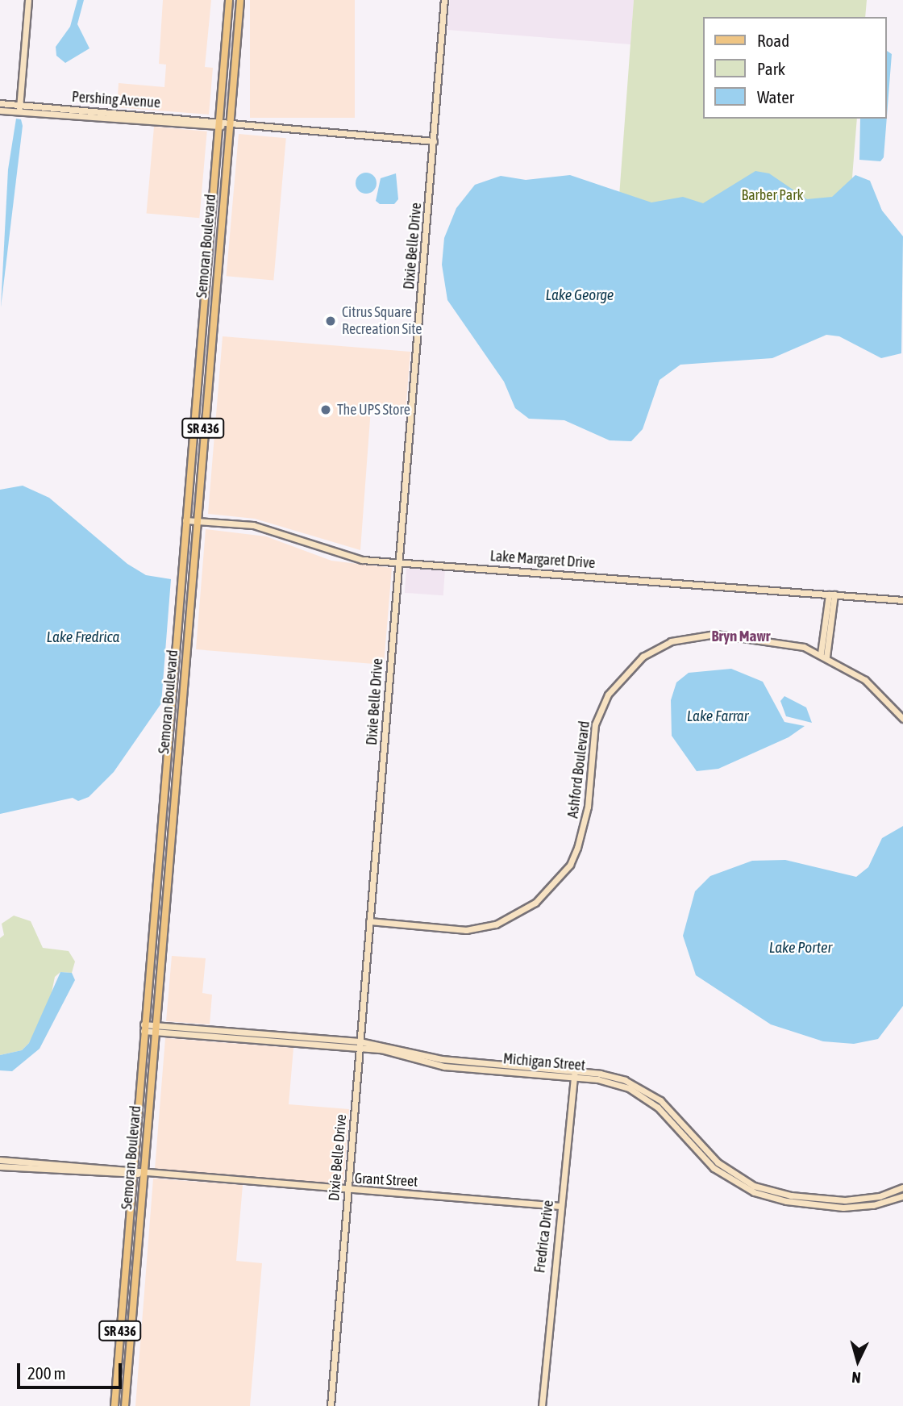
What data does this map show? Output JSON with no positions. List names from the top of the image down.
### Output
{
  "streets": {
    "main road": ["Semoran Boulevard", "SR 436"],
    "street": [
      "Pershing Avenue",
      "Dixie Belle Drive",
      "Lake Margaret Drive",
      "Ashford Boulevard",
      "Michigan Street",
      "Grant Street",
      "Fredrica Drive"
    ]
  },
  "crossings": [
    ["Pershing Avenue", "Semoran Boulevard"],
    ["Pershing Avenue", "Dixie Belle Drive"],
    ["Semoran Boulevard", "Lake Margaret Drive"],
    ["Semoran Boulevard", "Michigan Street"],
    ["Semoran Boulevard", "Grant Street"],
    ["Dixie Belle Drive", "Lake Margaret Drive"],
    ["Dixie Belle Drive", "Ashford Boulevard"],
    ["Dixie Belle Drive", "Michigan Street"],
    ["Dixie Belle Drive", "Grant Street"],
    ["Michigan Street", "Fredrica Drive"],
    ["Grant Street", "Fredrica Drive"]
  ],
  "districts": ["Bryn Mawr"],
  "water": [
    "Lake George",
    "Lake Fredrica",
    "Lake Farrar",
    "Lake Porter"
  ],
  "parks": ["Barber Park"],
  "places": ["Citrus Square Recreation Site", "The UPS Store"],
  "legend": ["Road", "Park", "Water"],
  "scale_bar": "200 m",
  "north": "bottom"
}
